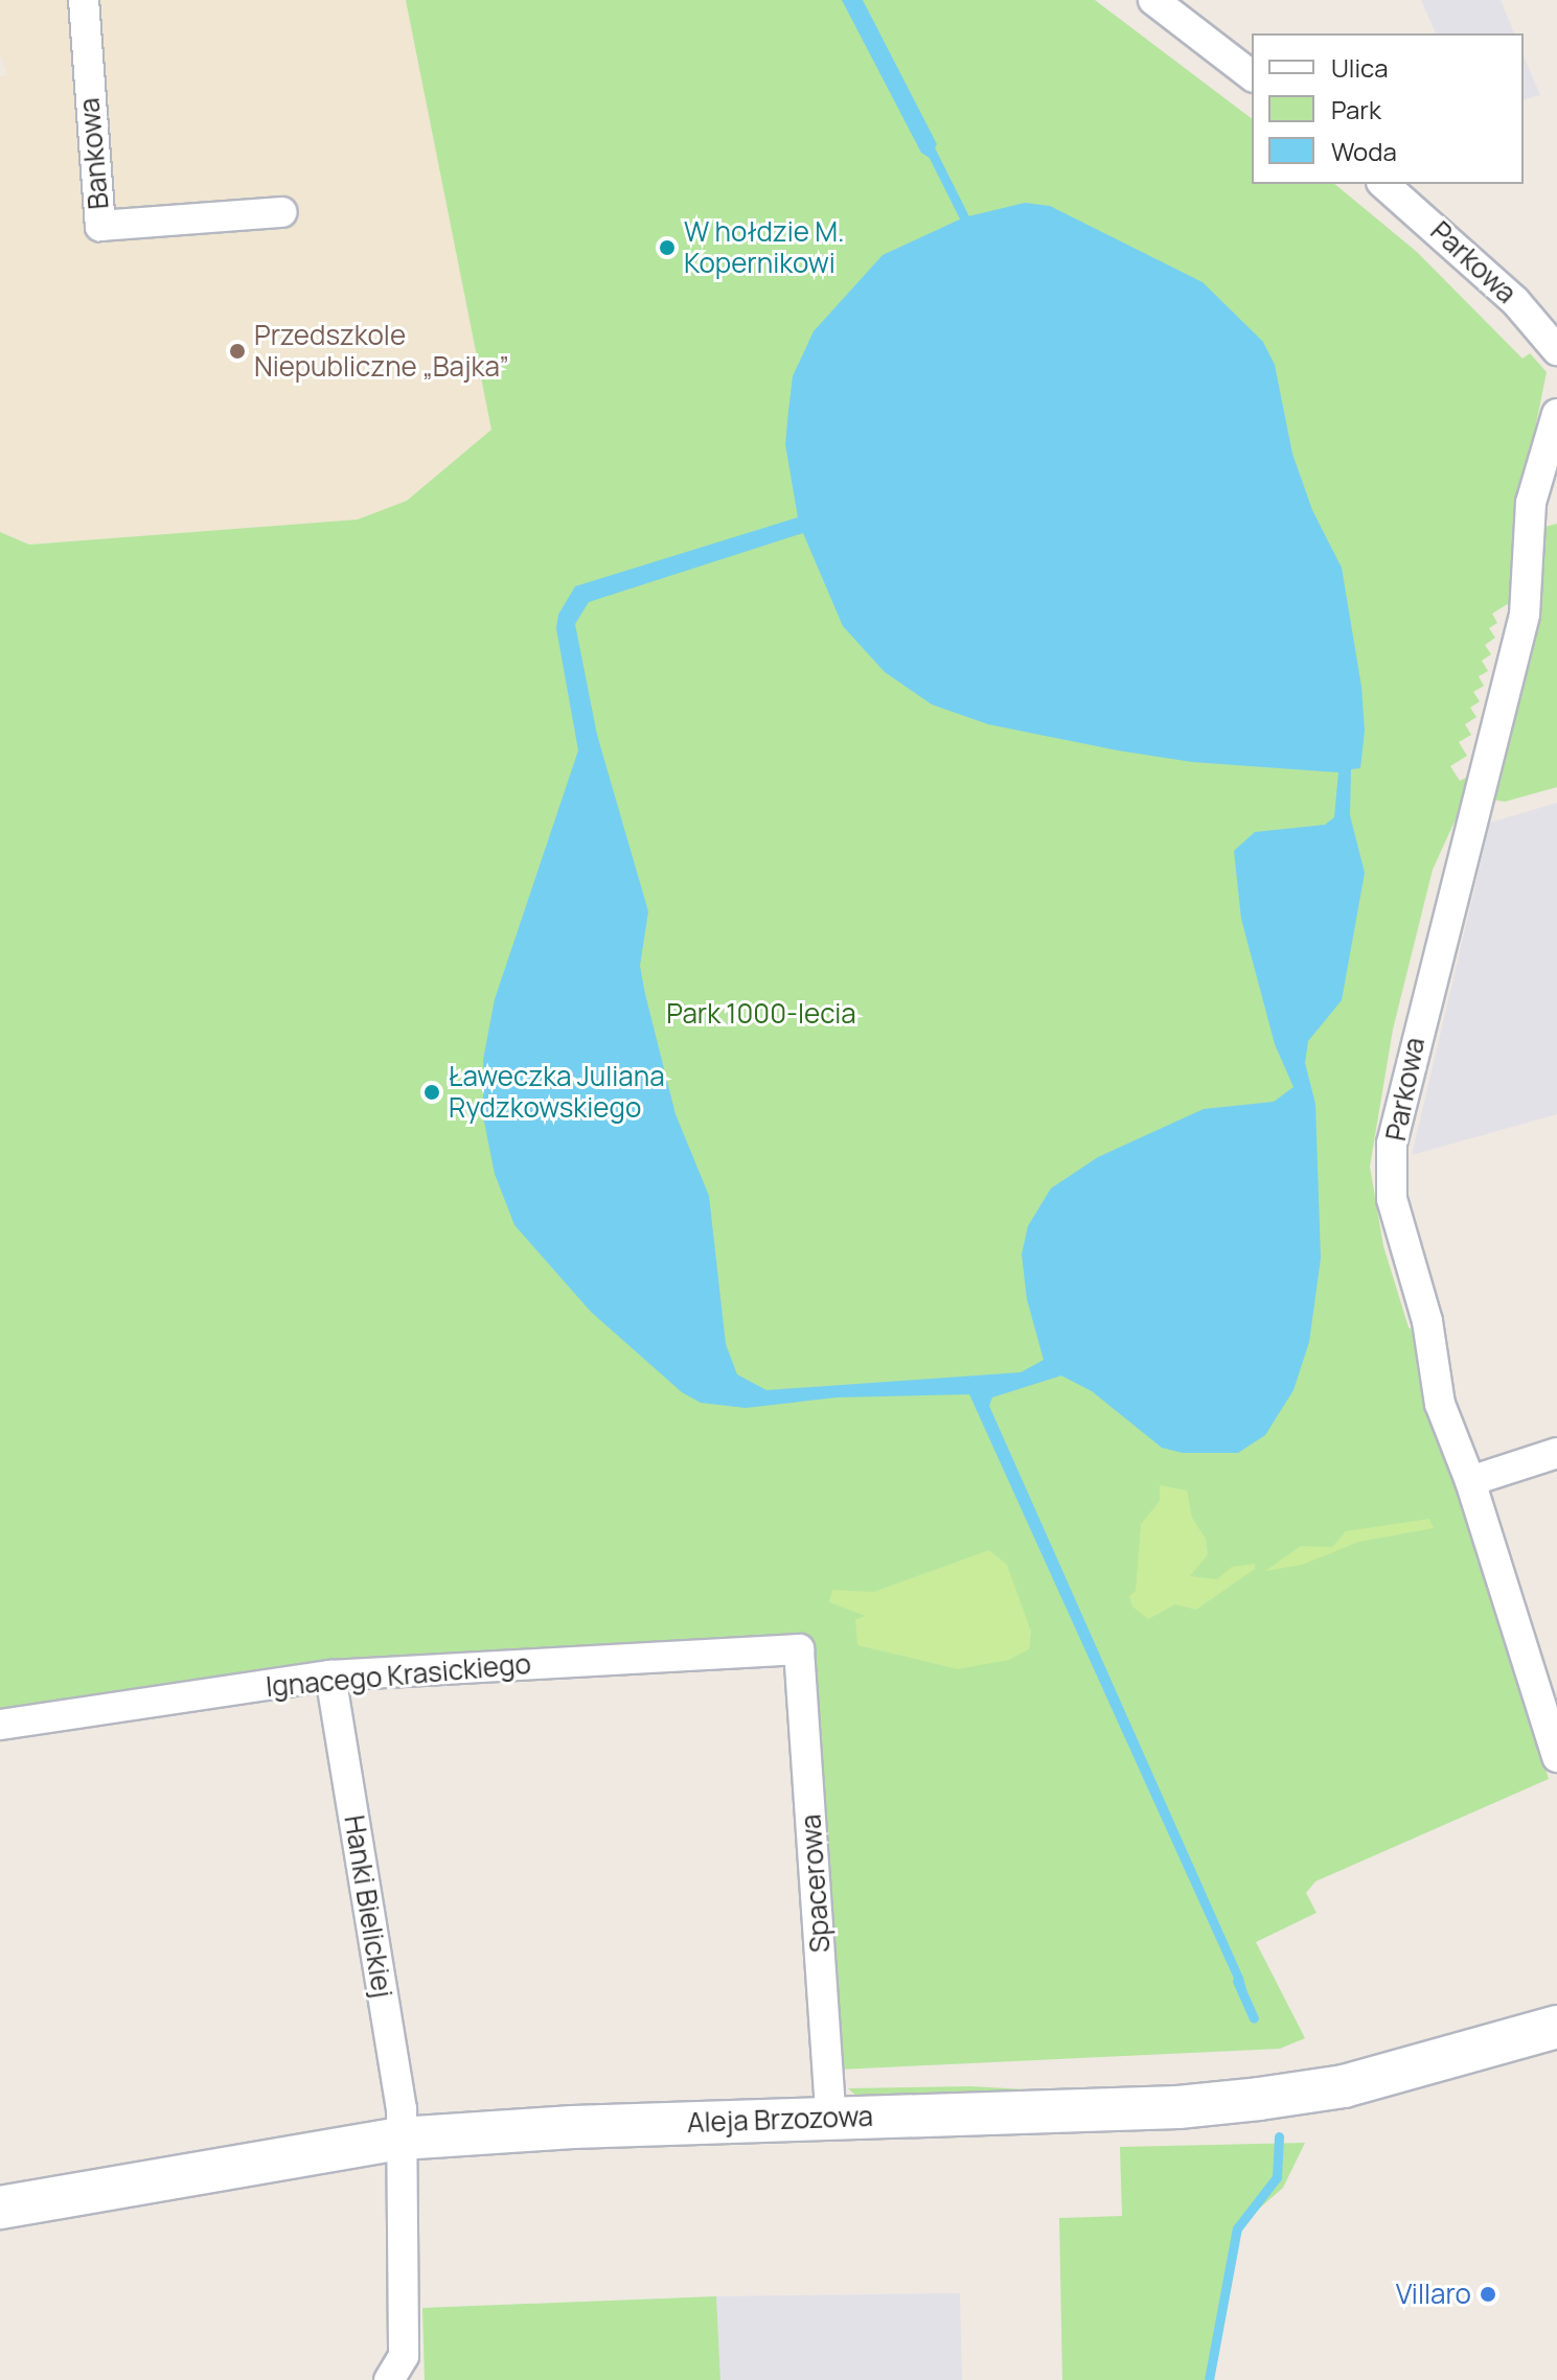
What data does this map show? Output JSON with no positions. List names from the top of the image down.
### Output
{
  "streets": {
    "street": [
      "Bankowa",
      "Parkowa",
      "Ignacego Krasickiego",
      "Spacerowa",
      "Hanki Bielickiej",
      "Aleja Brzozowa"
    ]
  },
  "crossings": [
    ["Ignacego Krasickiego", "Spacerowa"],
    ["Ignacego Krasickiego", "Hanki Bielickiej"],
    ["Spacerowa", "Aleja Brzozowa"],
    ["Hanki Bielickiej", "Aleja Brzozowa"]
  ],
  "parks": ["Park 1000-lecia"],
  "places": [
    "W hołdzie M. Kopernikowi",
    "Przedszkole Niepubliczne „Bajka”",
    "Ławeczka Juliana Rydzkowskiego",
    "Villaro"
  ],
  "legend": ["Ulica", "Park", "Woda"]
}
